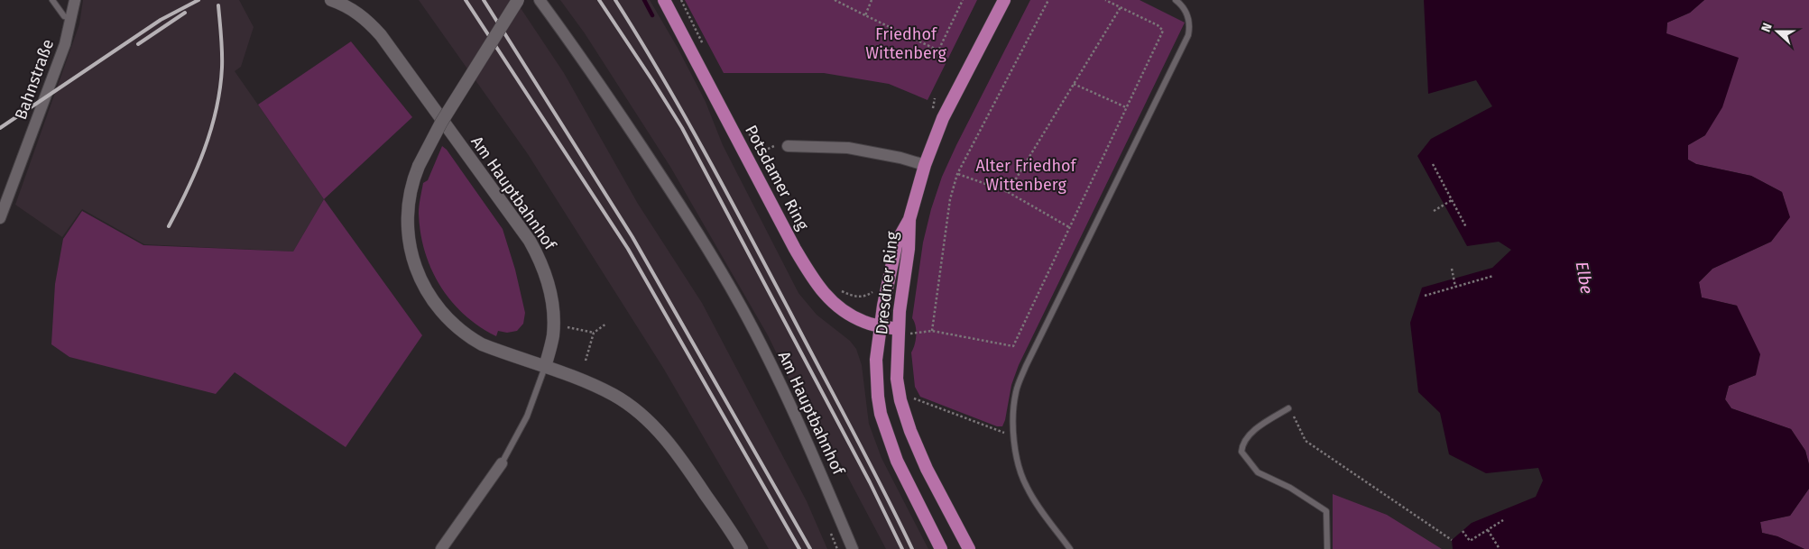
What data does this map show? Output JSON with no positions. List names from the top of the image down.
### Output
{
  "streets": {
    "main road": ["Potsdamer Ring", "Dresdner Ring"],
    "street": ["Bahnstraße", "Am Hauptbahnhof"]
  },
  "crossings": [
    ["Potsdamer Ring", "Dresdner Ring"]
  ],
  "water": ["Elbe"],
  "parks": ["Friedhof Wittenberg", "Alter Friedhof Wittenberg"],
  "north": "left"
}
